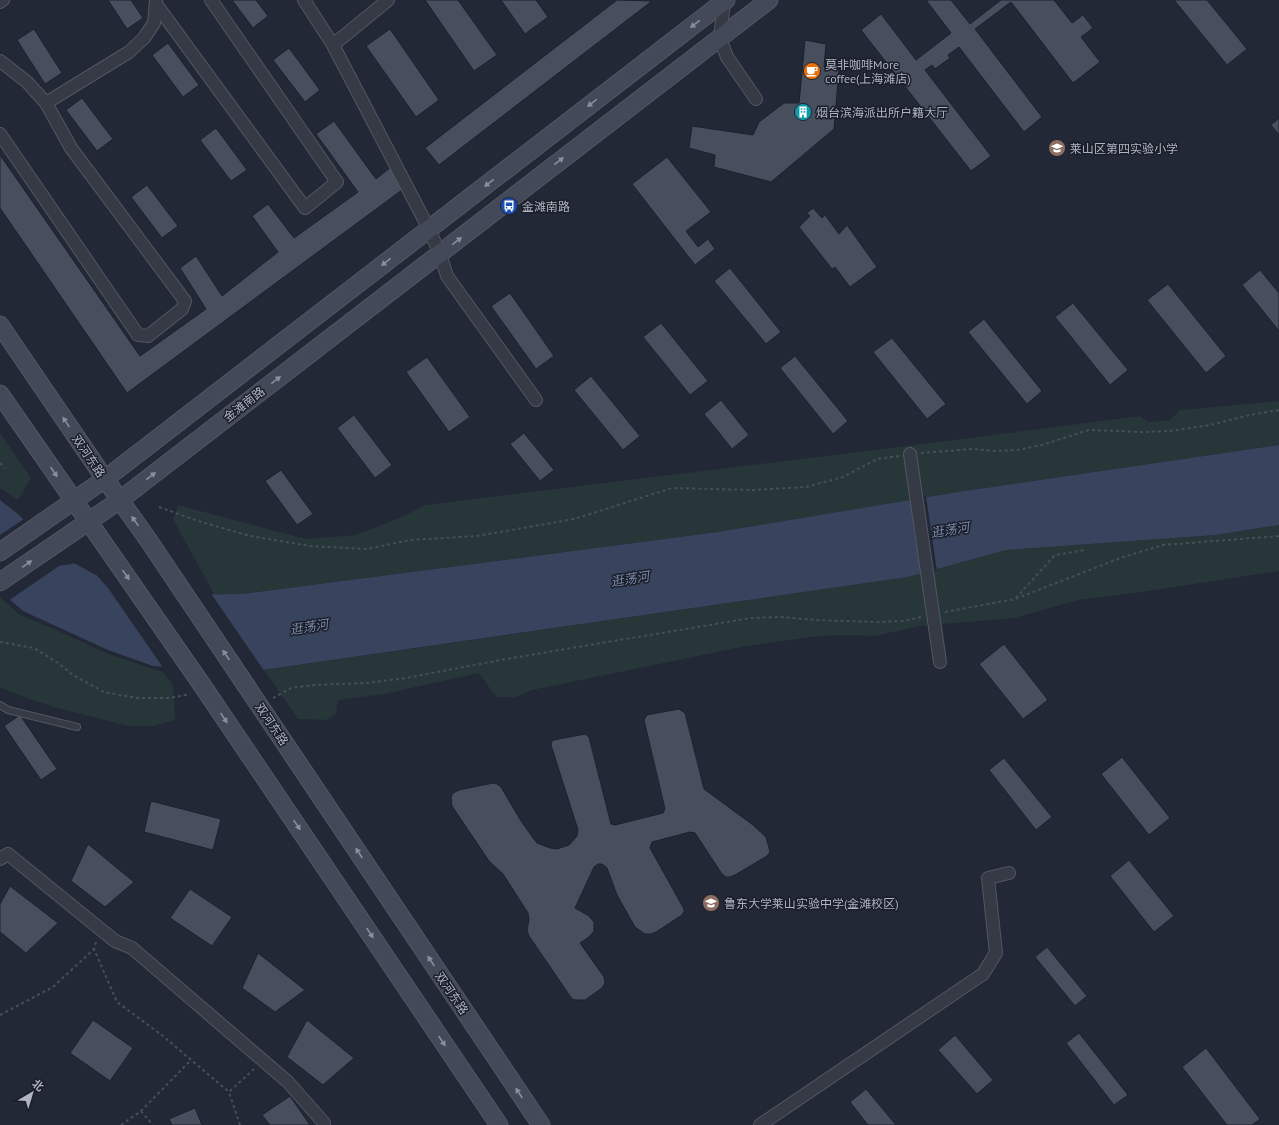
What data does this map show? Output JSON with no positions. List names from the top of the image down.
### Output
{
  "streets": {
    "street": ["金滩南路", "双河东路"]
  },
  "crossings": [
    ["金滩南路", "双河东路"]
  ],
  "water": ["逛荡河"],
  "places": {
    "cafe": ["莫非咖啡More coffee(上海滩店)"],
    "building": ["烟台滨海派出所户籍大厅"],
    "school or university": ["莱山区第四实验小学", "鲁东大学莱山实验中学(金滩校区)"],
    "bus stop": ["金滩南路"]
  },
  "north": "top right"
}
